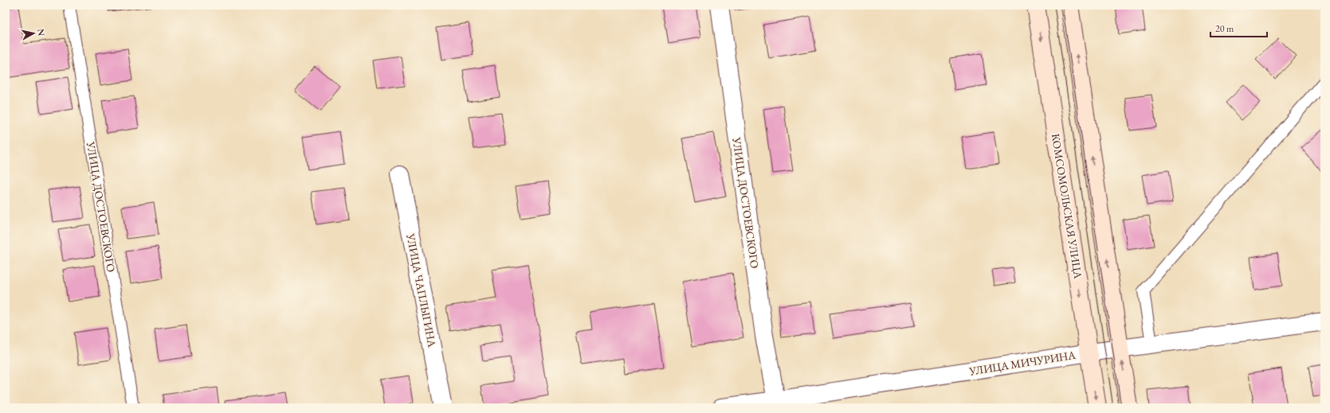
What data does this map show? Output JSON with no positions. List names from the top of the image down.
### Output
{
  "streets": {
    "main road": ["КОМСОМОЛЬСКАЯ УЛИЦА"],
    "street": ["УЛИЦА ДОСТОЕВСКОГО", "УЛИЦА ЧАПЛЫГИНА", "УЛИЦА МИЧУРИНА"]
  },
  "crossings": [
    ["УЛИЦА ДОСТОЕВСКОГО", "УЛИЦА МИЧУРИНА"],
    ["КОМСОМОЛЬСКАЯ УЛИЦА", "УЛИЦА МИЧУРИНА"]
  ],
  "scale_bar": "20 m",
  "north": "right"
}
